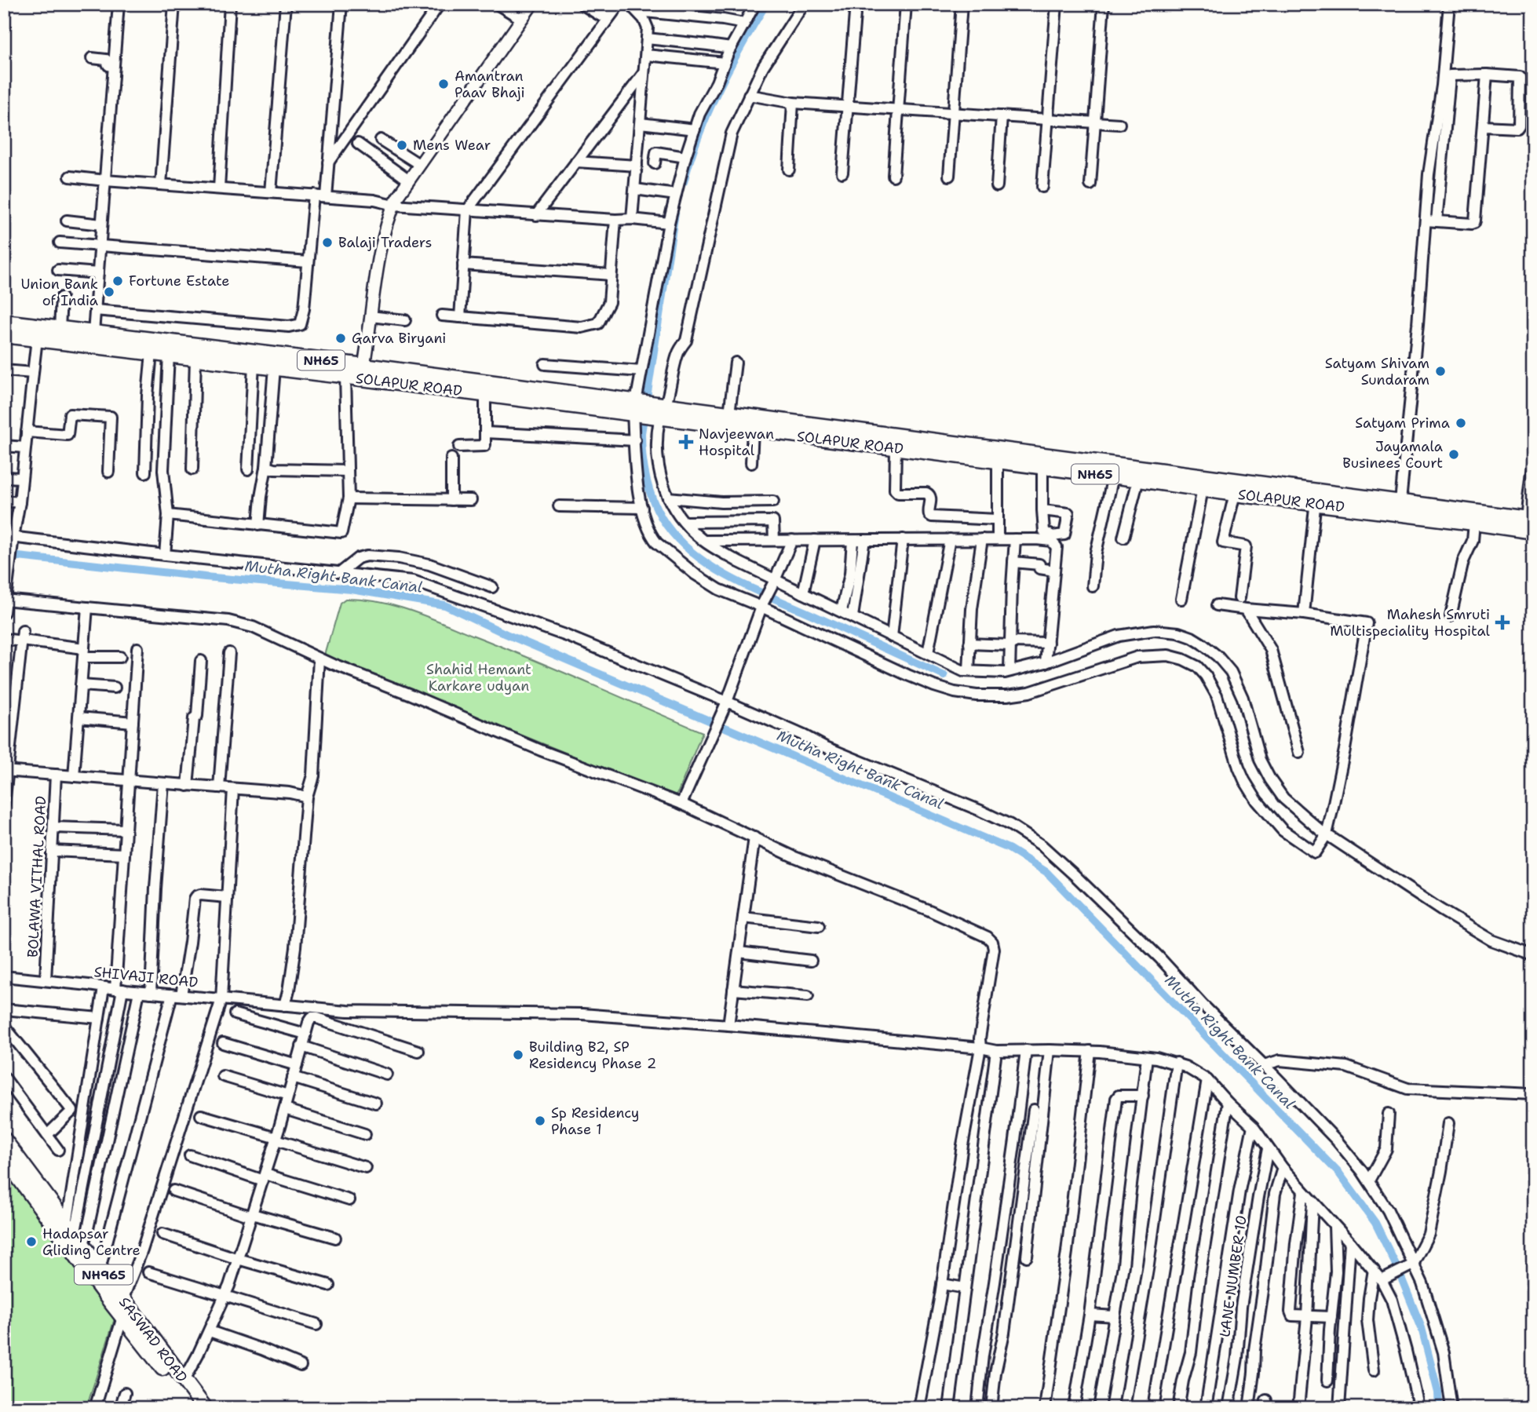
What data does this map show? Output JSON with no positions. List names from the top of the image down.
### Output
{
  "streets": {
    "highway": [
      "NH65",
      "SOLAPUR ROAD",
      "NH965",
      "SASWAD ROAD"
    ],
    "street": ["BOLAWA VITHAL ROAD", "SHIVAJI ROAD", "LANE NUMBER 10"]
  },
  "crossings": [
    ["BOLAWA VITHAL ROAD", "SHIVAJI ROAD"],
    ["SHIVAJI ROAD", "LANE NUMBER 10"]
  ],
  "water": ["Mutha Right Bank Canal"],
  "parks": ["Shahid Hemant Karkare udyan"],
  "places": {
    "other": [
      "Amantran Paav Bhaji",
      "Mens Wear",
      "Balaji Traders",
      "Fortune Estate",
      "Union Bank of India",
      "Garva Biryani",
      "Satyam Shivam Sundaram",
      "Satyam Prima",
      "Jayamala Businees Court",
      "Building B2, SP Residency Phase 2",
      "Sp Residency Phase 1",
      "Hadapsar Gliding Centre"
    ],
    "health": ["Navjeewan Hospital", "Mahesh Smruti Multispeciality Hospital"]
  }
}
